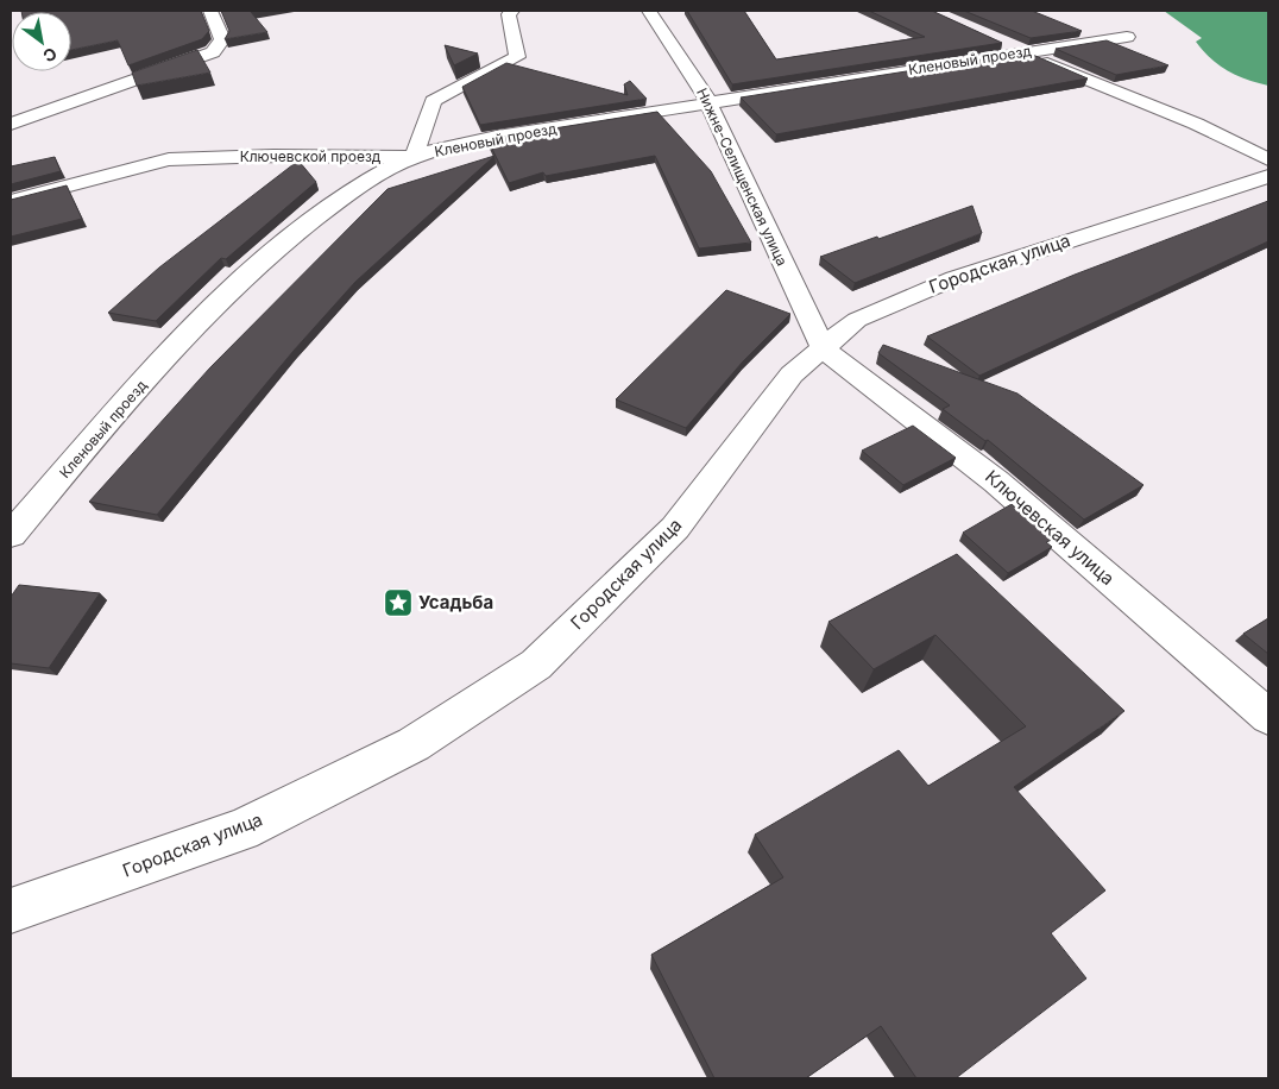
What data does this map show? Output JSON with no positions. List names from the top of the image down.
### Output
{
  "streets": {
    "street": [
      "Кленовый проезд",
      "Ключевской проезд",
      "Нижне-Селищенская улица",
      "Городская улица",
      "Ключевская улица"
    ]
  },
  "crossings": [
    ["Кленовый проезд", "Ключевской проезд"],
    ["Кленовый проезд", "Нижне-Селищенская улица"],
    ["Нижне-Селищенская улица", "Городская улица"],
    ["Нижне-Селищенская улица", "Ключевская улица"],
    ["Городская улица", "Ключевская улица"]
  ],
  "places": {
    "place": ["Усадьба"]
  },
  "north": "bottom right"
}
